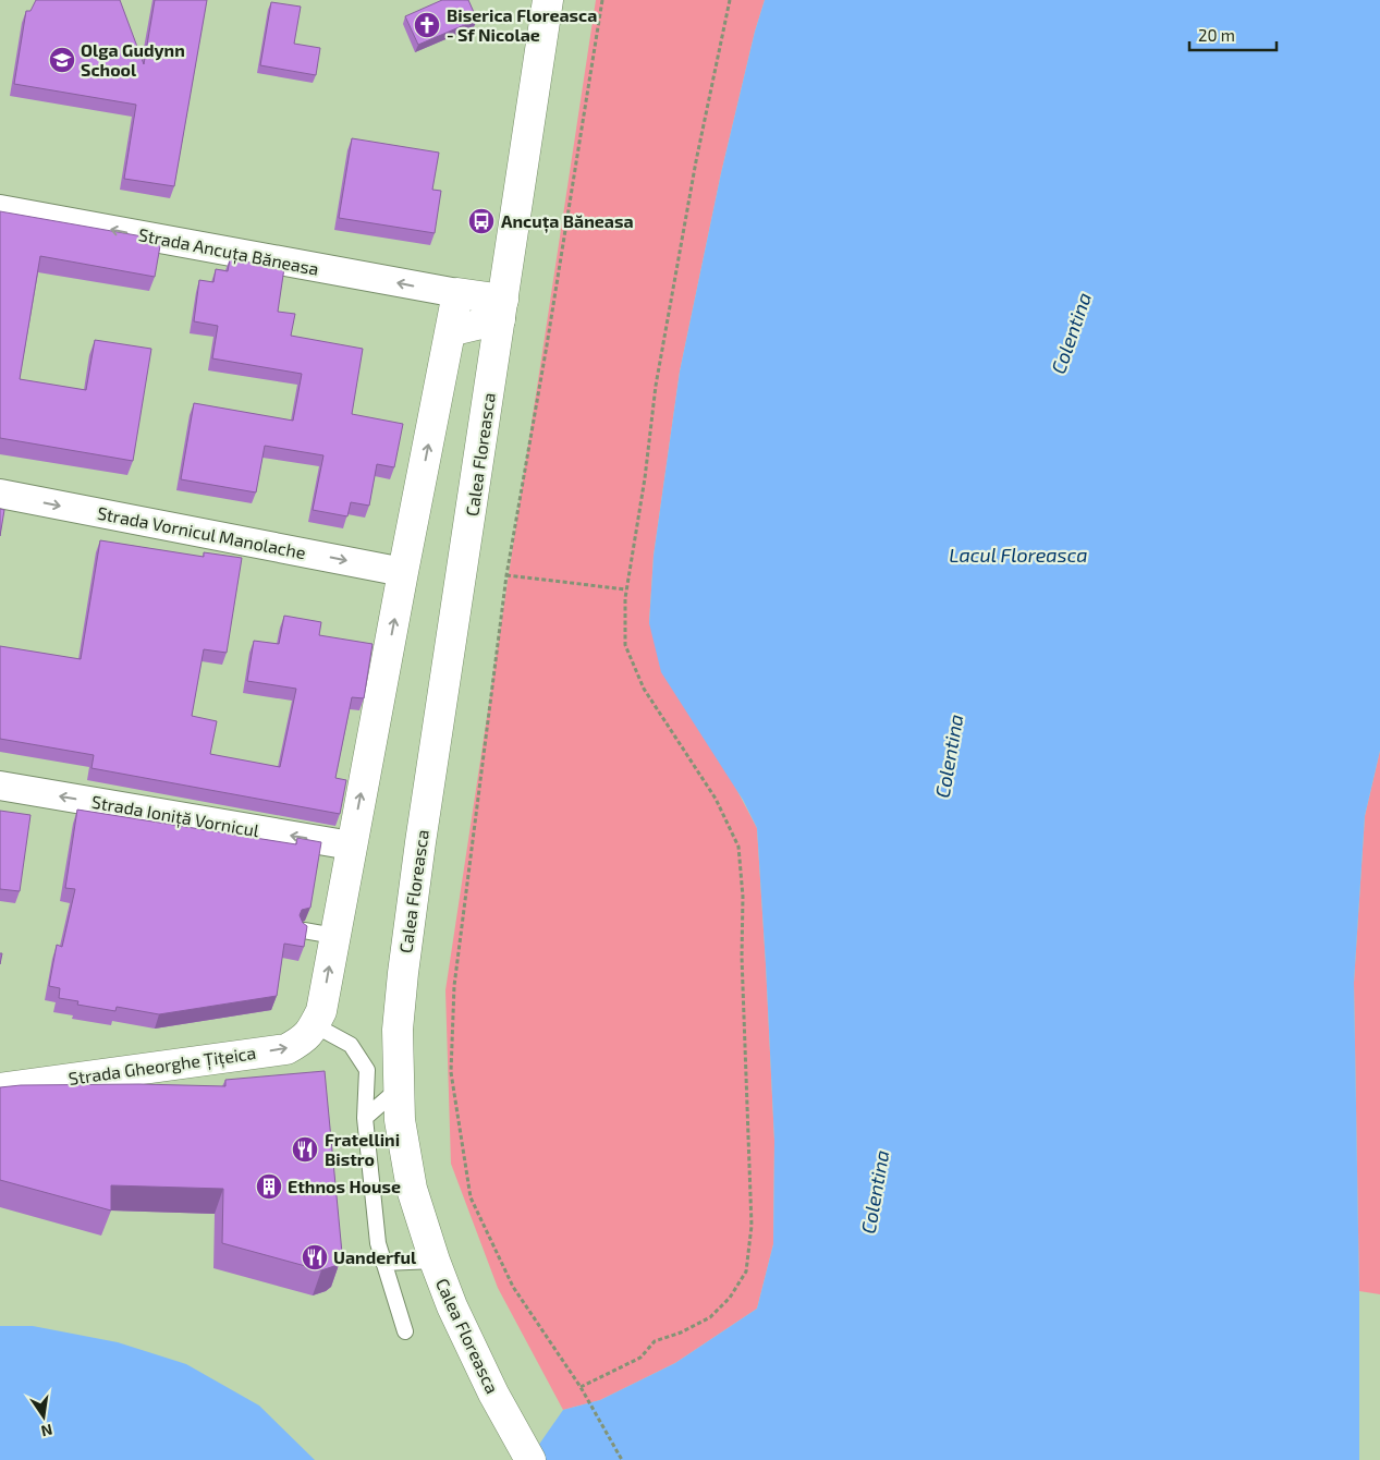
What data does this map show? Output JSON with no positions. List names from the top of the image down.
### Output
{
  "streets": {
    "main road": ["Calea Floreasca", "Strada Gheorghe Țițeica"],
    "street": ["Strada Ancuța Băneasa", "Strada Vornicul Manolache", "Strada Ioniță Vornicul"]
  },
  "one_way": [
    "Strada Ancuța Băneasa",
    "Strada Vornicul Manolache",
    "Strada Ioniță Vornicul",
    "Strada Gheorghe Țițeica"
  ],
  "water": ["Colentina", "Lacul Floreasca"],
  "places": {
    "church": ["Biserica Floreasca - Sf Nicolae"],
    "school or university": ["Olga Gudynn School"],
    "bus stop": ["Ancuța Băneasa"],
    "restaurant": ["Fratellini Bistro", "Uanderful"],
    "building": ["Ethnos House"]
  },
  "scale_bar": "20 m",
  "north": "bottom"
}
